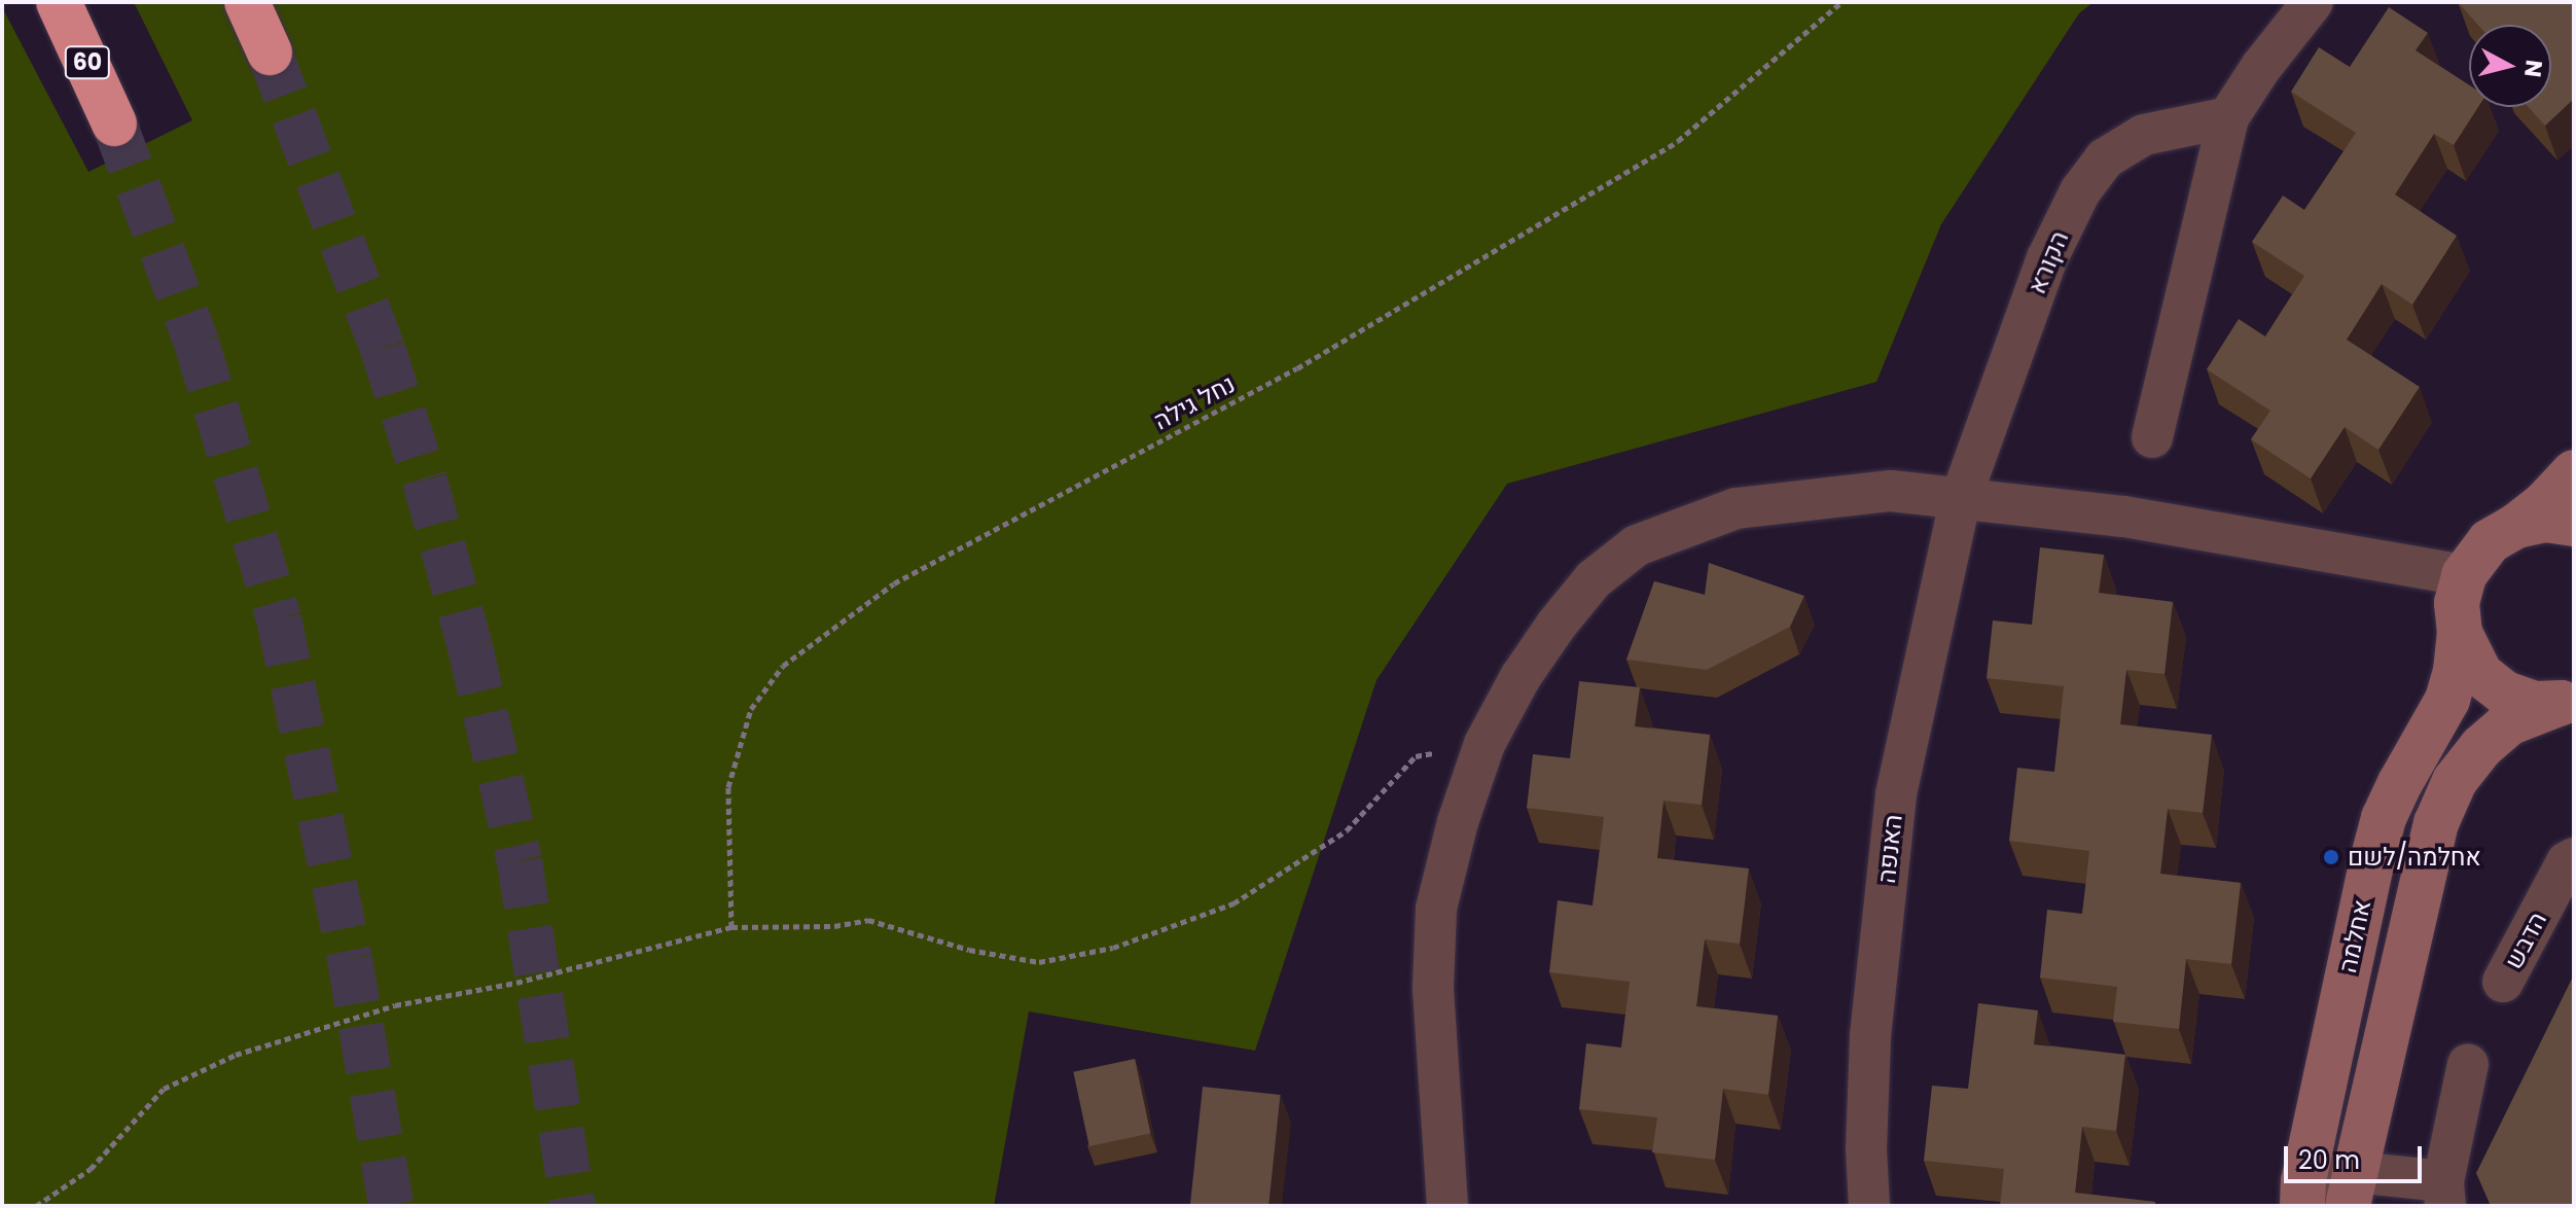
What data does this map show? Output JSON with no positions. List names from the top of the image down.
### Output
{
  "streets": {
    "highway": ["60"],
    "street": [
      "הקורא",
      "האנפה",
      "אחלמה",
      "הדבש"
    ],
    "path": ["נחל גילה"]
  },
  "crossings": [
    ["הקורא", "האנפה"]
  ],
  "places": ["אחלמה/לשם"],
  "scale_bar": "20 m",
  "north": "right"
}
